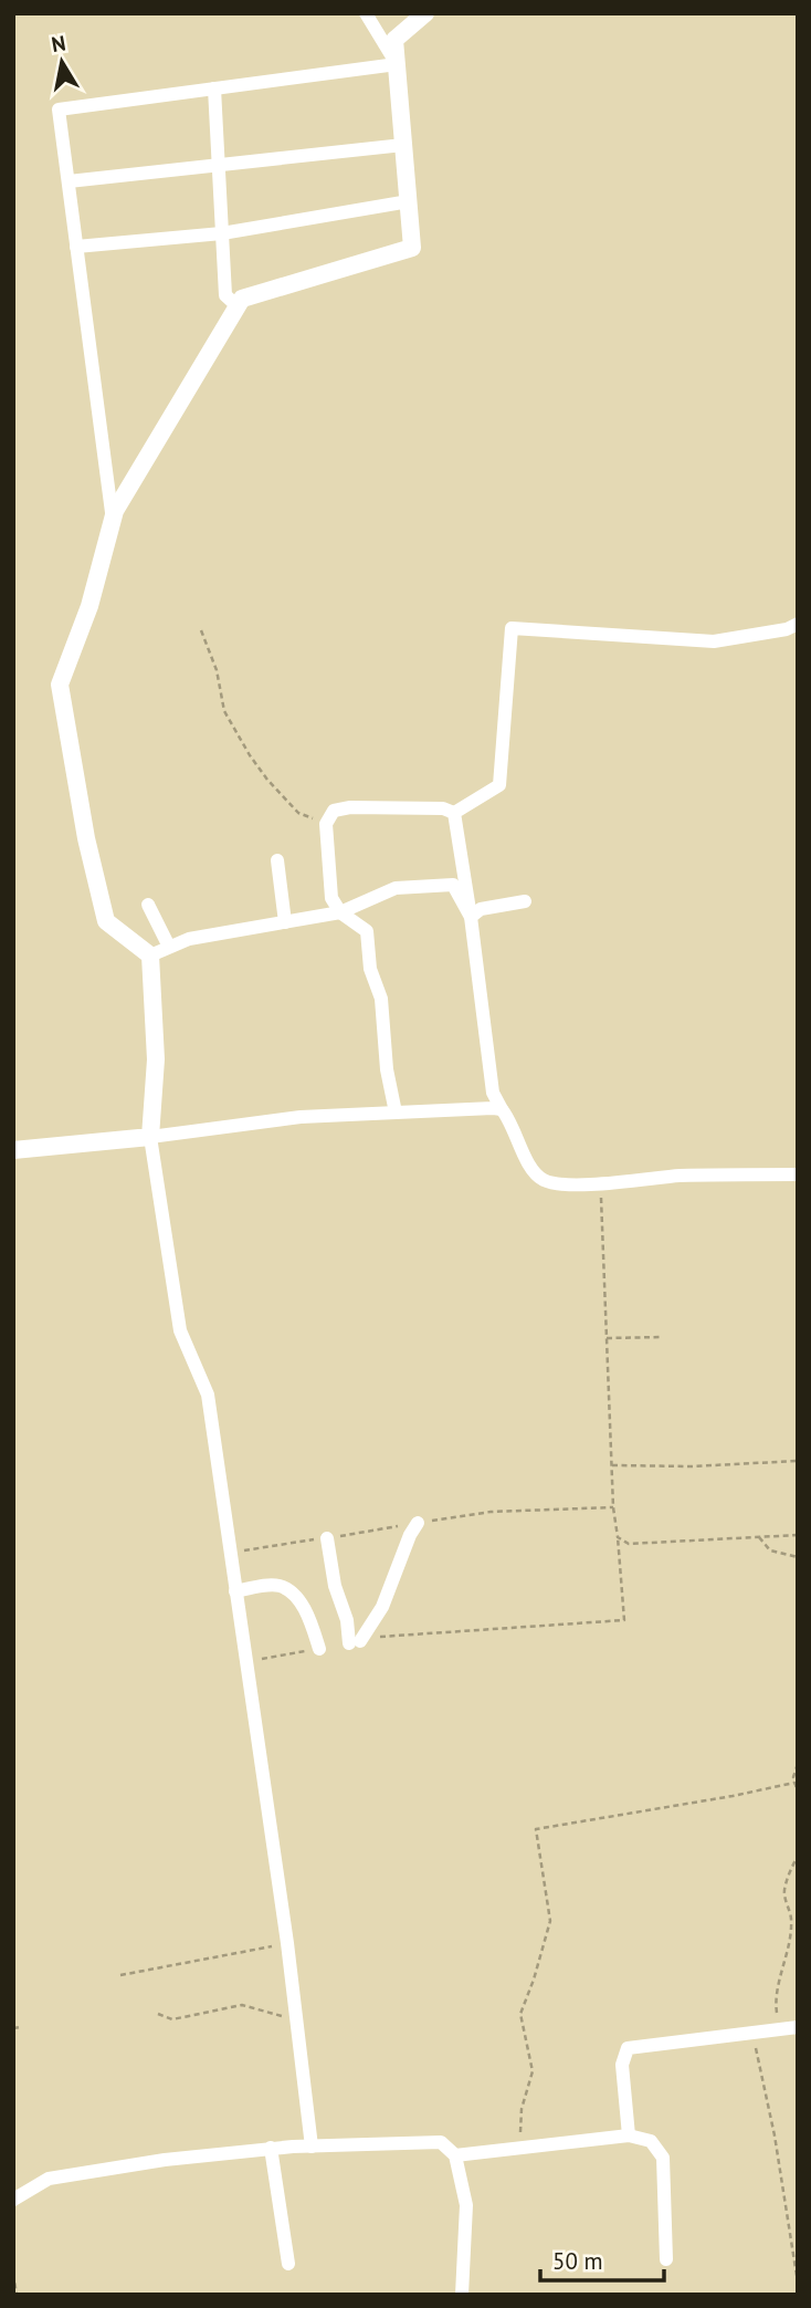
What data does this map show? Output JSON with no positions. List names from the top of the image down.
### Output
{
  "scale_bar": "50 m",
  "north": "top"
}
